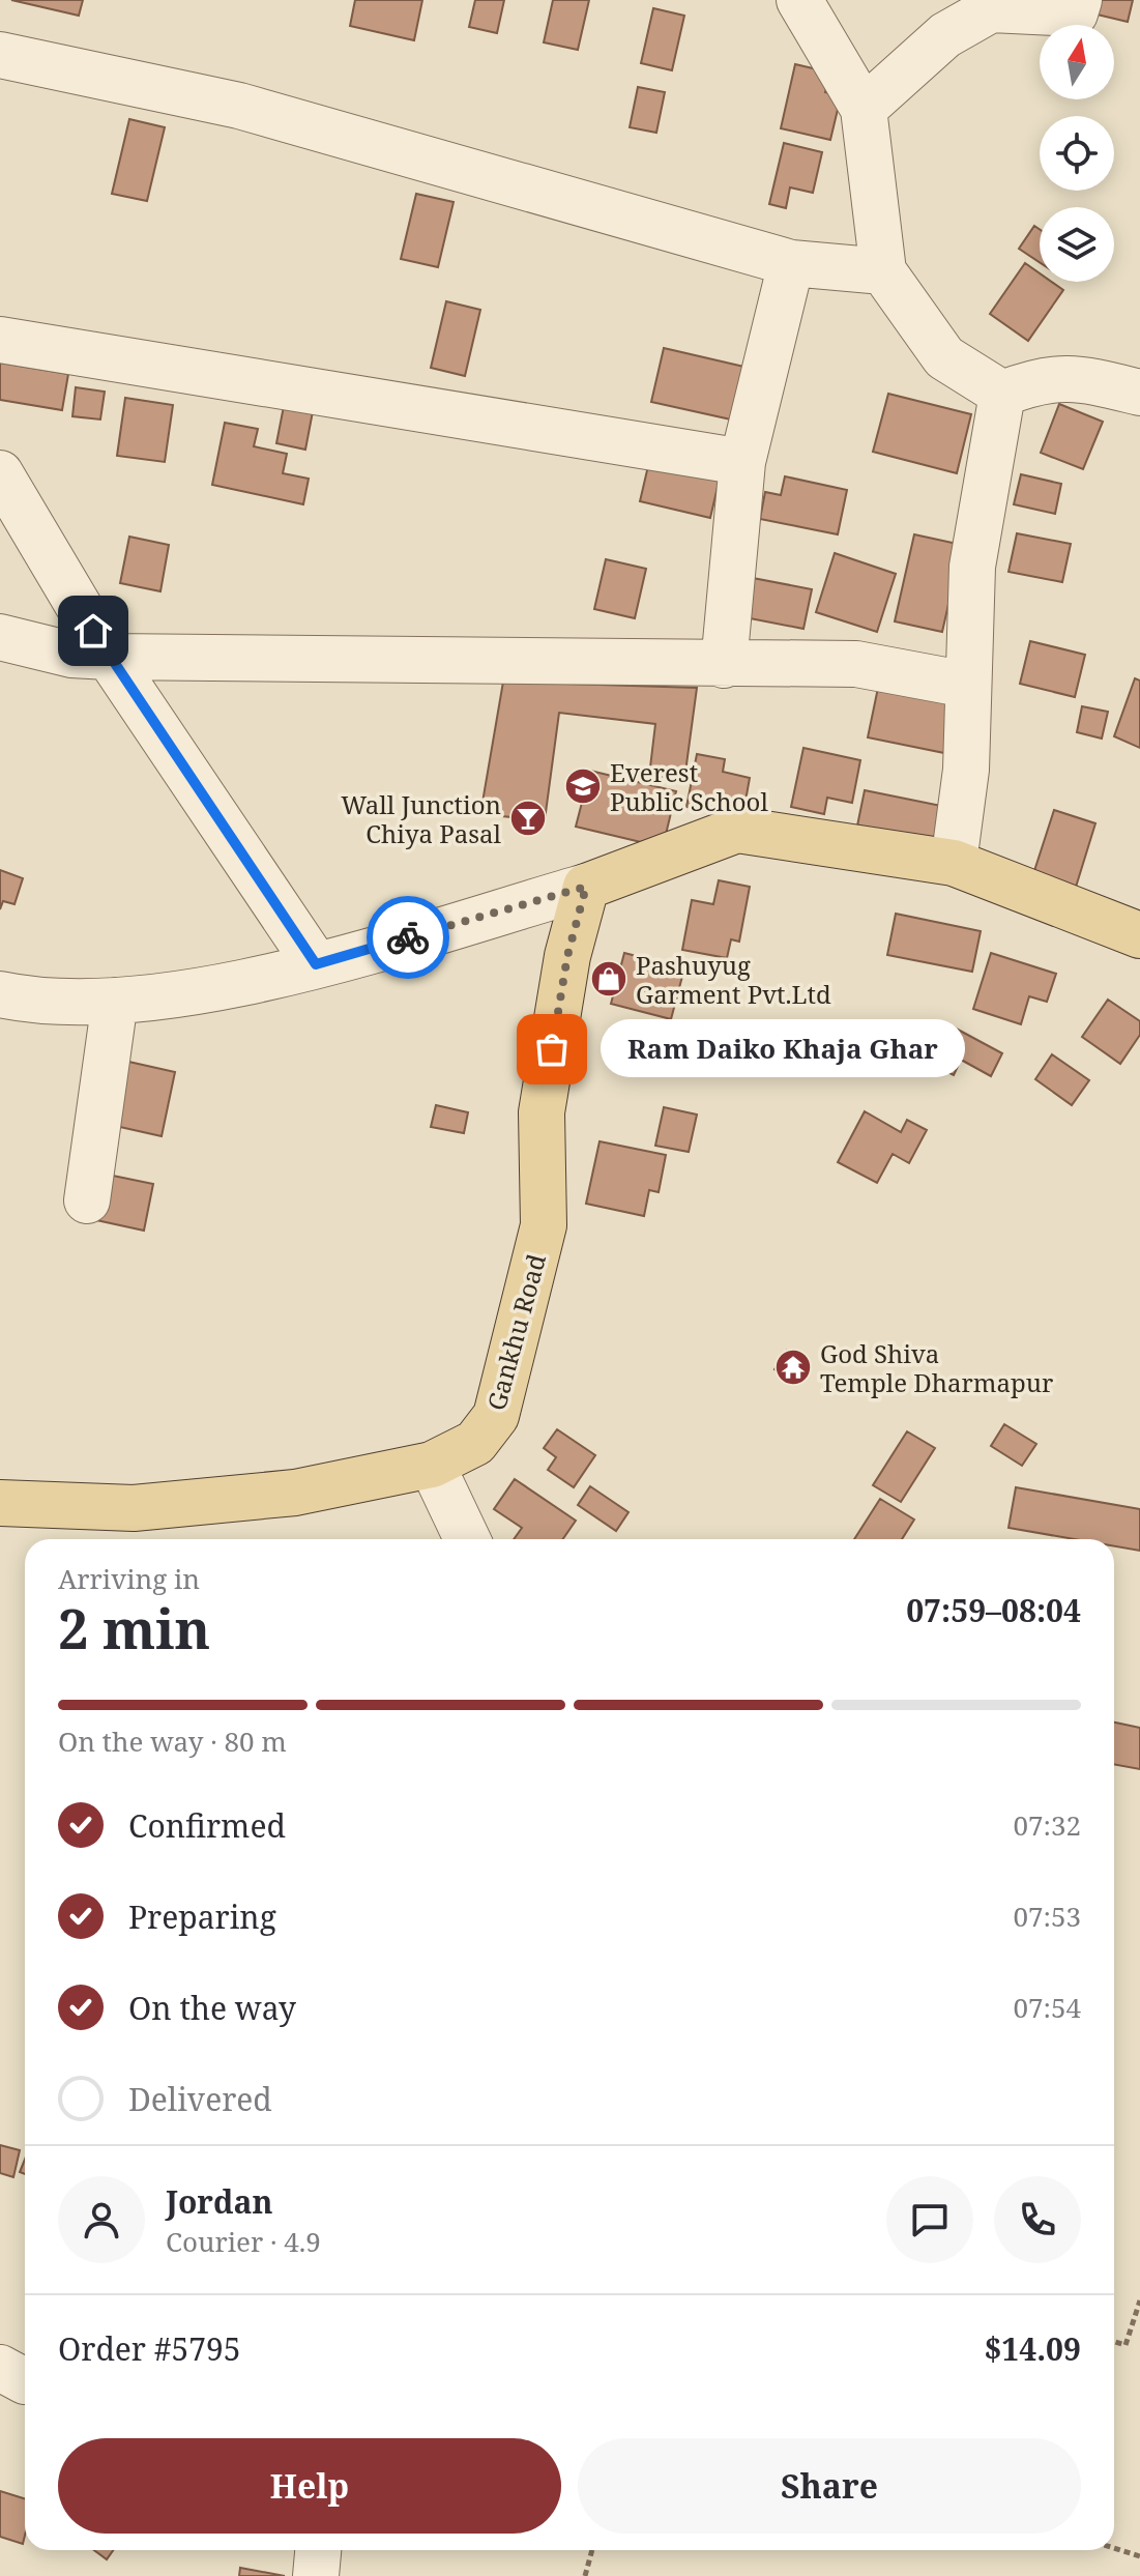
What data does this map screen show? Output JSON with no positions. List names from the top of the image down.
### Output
{
  "streets": {
    "main road": ["Gankhu Road"]
  },
  "places": {
    "school or university": ["Everest Public School"],
    "bar": ["Wall Junction Chiya Pasal"],
    "shop": ["Pashuyug Garment Pvt.Ltd"],
    "other": ["Ram Daiko Khaja Ghar"],
    "temple": ["God Shiva Temple Dharmapur"]
  },
  "north": "top",
  "page": {
    "bubble": "Ram Daiko Khaja Ghar",
    "heading": ["2 min", "Arriving in", "07:59–08:04"],
    "panel": [
      "Jordan",
      "Courier · 4.9",
      "Order #5795",
      "$14.09"
    ],
    "bar": "On the way · 80 m",
    "list": [
      ["Confirmed", "07:32"],
      ["Preparing", "07:53"],
      ["On the way", "07:54"],
      "Delivered"
    ],
    "buttons": ["Help", "Share"]
  }
}
